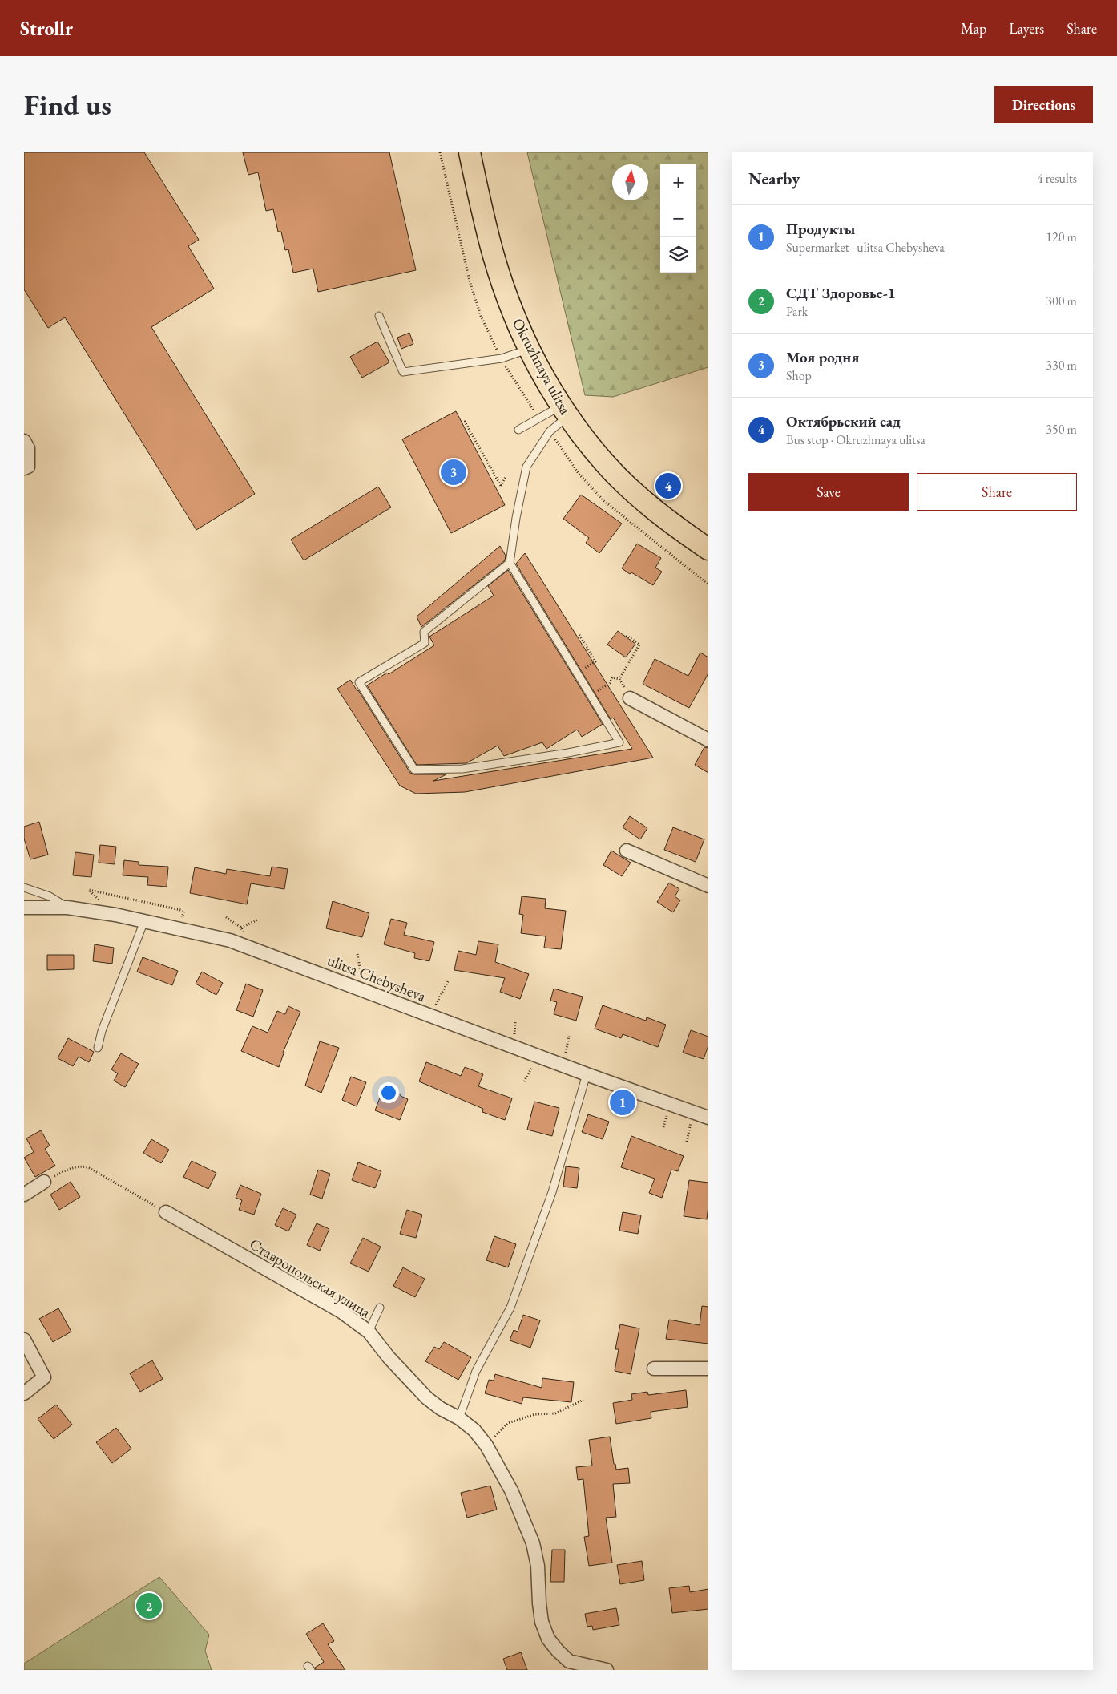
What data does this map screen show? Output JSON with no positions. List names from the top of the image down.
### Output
{
  "streets": {
    "main road": ["Okruzhnaya ulitsa"],
    "street": ["ulitsa Chebysheva", "Ставропольская улица"]
  },
  "north": "top",
  "page": {
    "header": "Strollr",
    "nav": ["Map", "Layers", "Share"],
    "buttons": [
      "Directions",
      ["Save", "Share"]
    ],
    "title": "Find us",
    "heading": ["Nearby", "4 results"],
    "map_buttons": ["+", "−"],
    "list": [
      {
        "mark": "1",
        "name": "Продукты",
        "note": "Supermarket · ulitsa Chebysheva",
        "value": "120 m"
      },
      {
        "mark": "2",
        "name": "СДТ Здоровье-1",
        "note": "Park",
        "value": "300 m"
      },
      {
        "mark": "3",
        "name": "Моя родня",
        "note": "Shop",
        "value": "330 m"
      },
      {
        "mark": "4",
        "name": "Октябрьский сад",
        "note": "Bus stop · Okruzhnaya ulitsa",
        "value": "350 m"
      }
    ],
    "pins": [
      "3",
      "4",
      "1",
      "2"
    ]
  }
}
